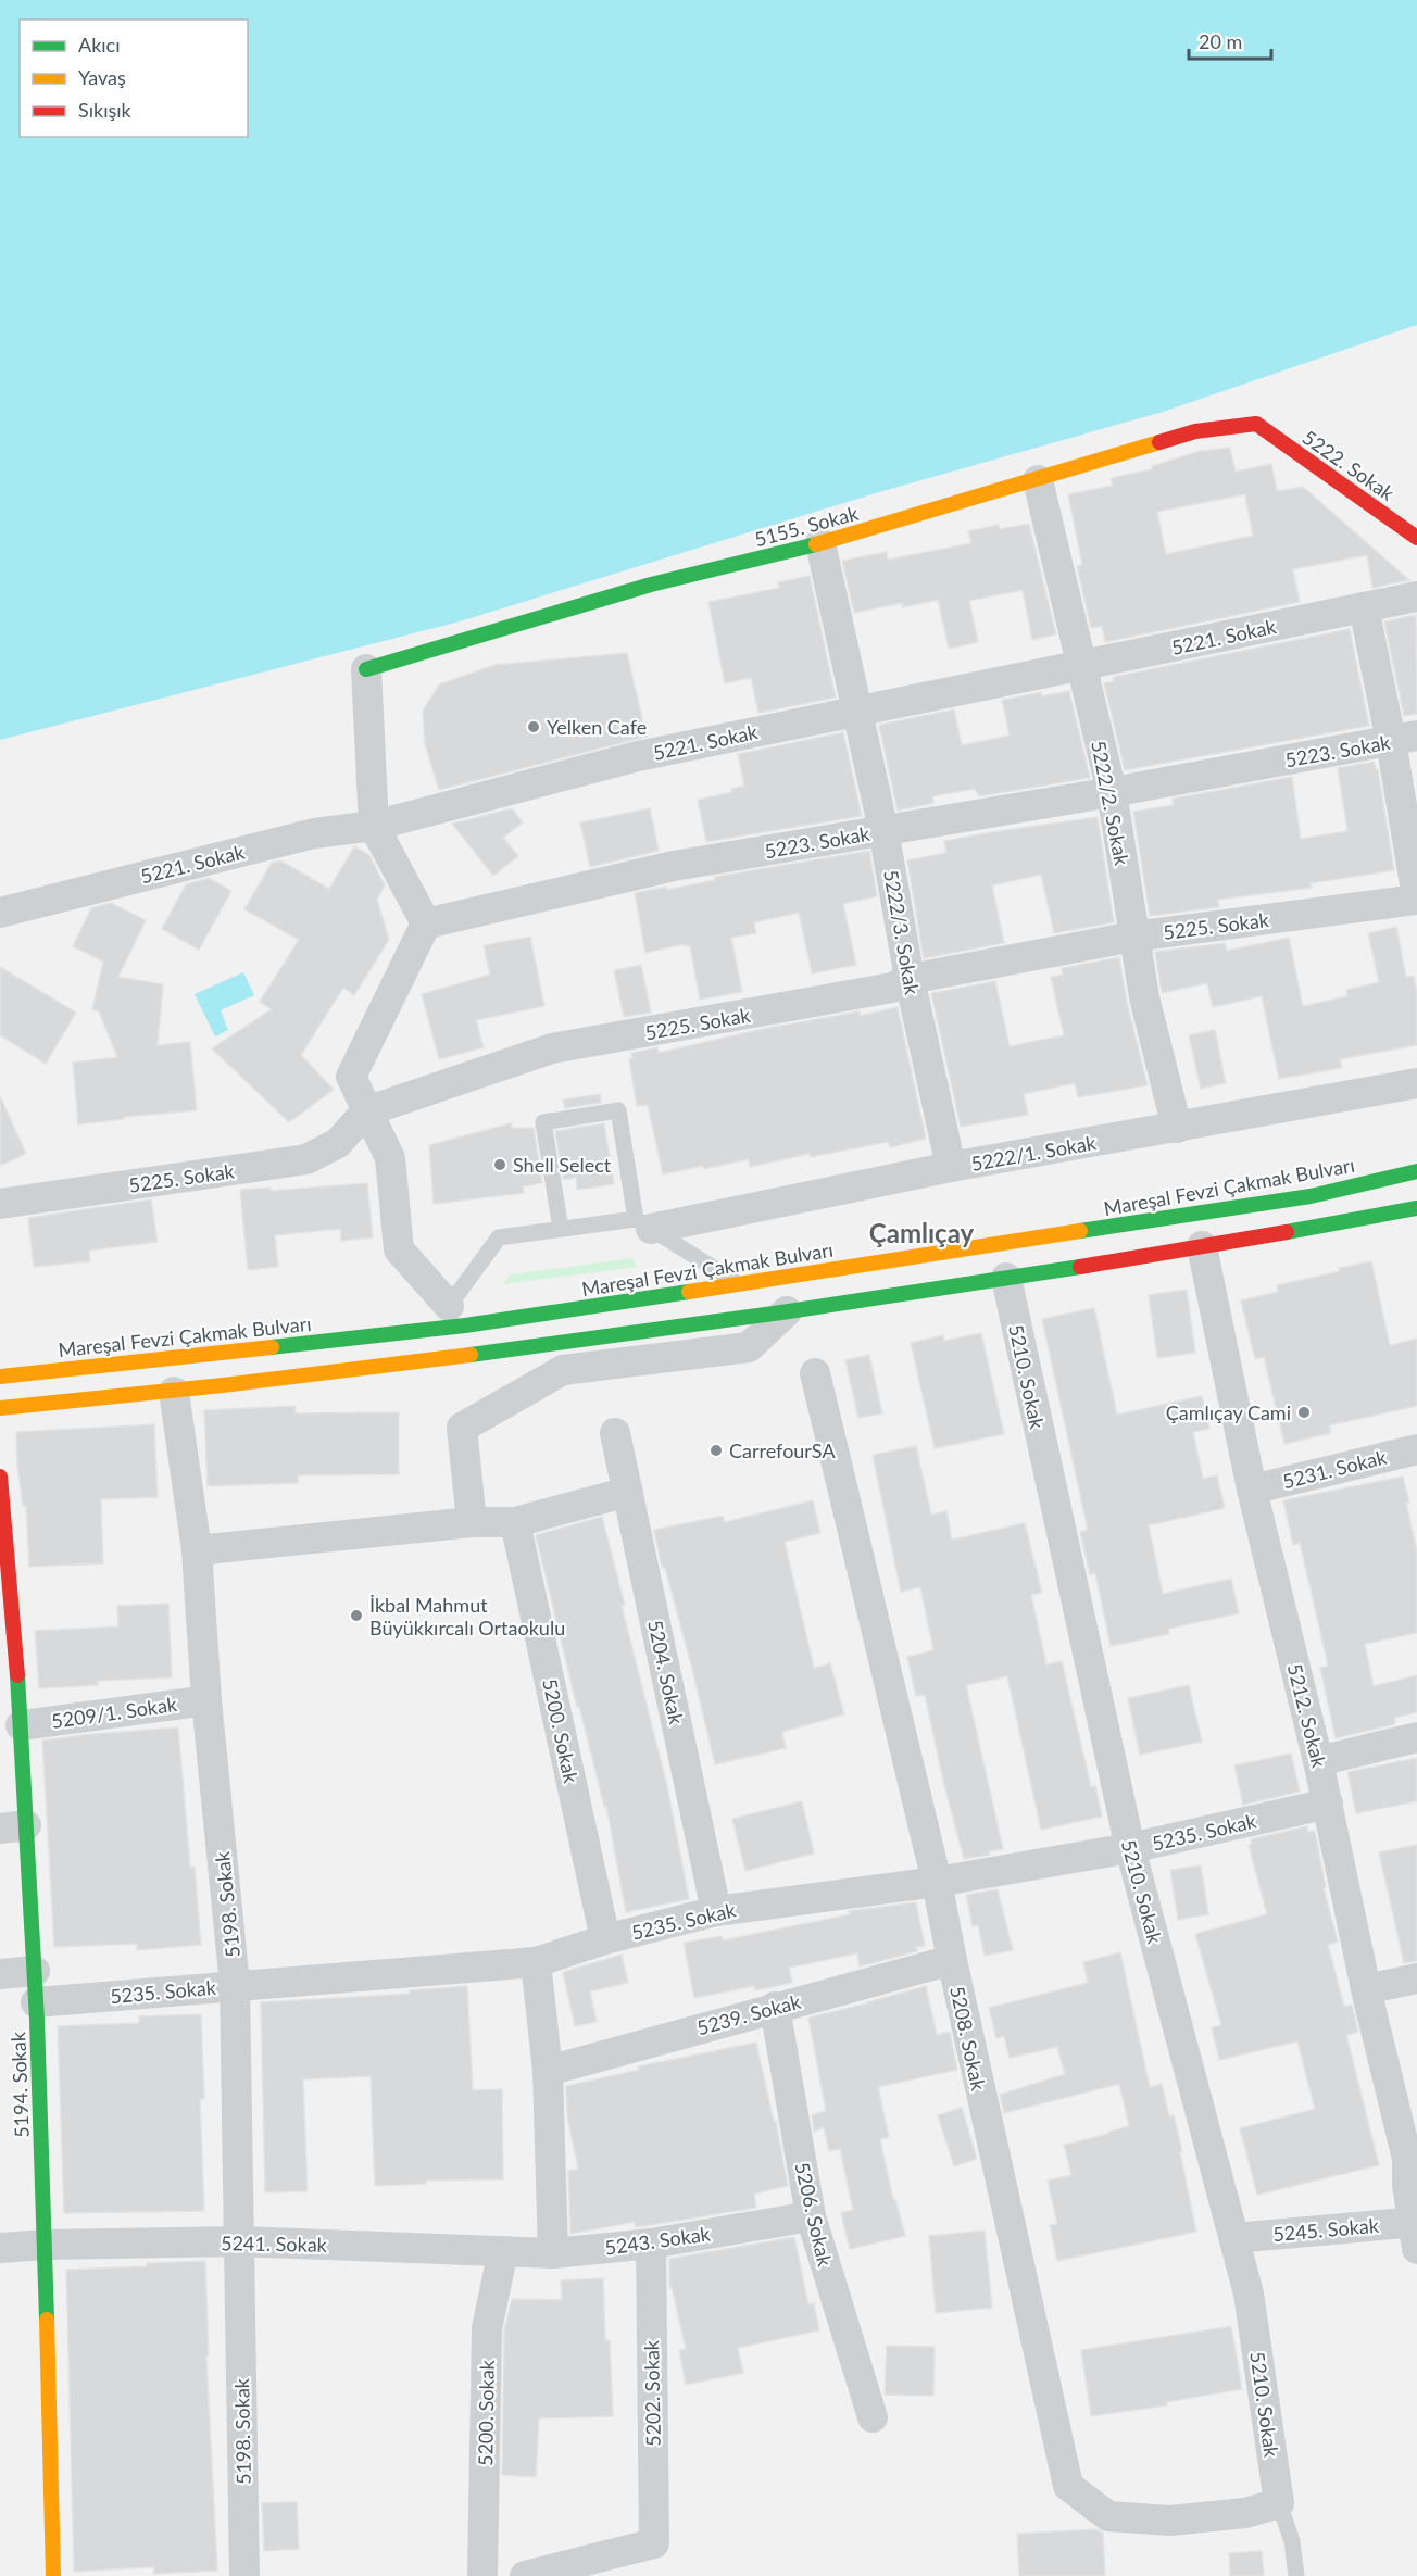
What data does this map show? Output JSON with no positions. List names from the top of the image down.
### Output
{
  "streets": {
    "main road": [
      "5222. Sokak",
      "5155. Sokak",
      "Mareşal Fevzi Çakmak Bulvarı",
      "5194. Sokak"
    ],
    "street": [
      "5221. Sokak",
      "5223. Sokak",
      "5222/2. Sokak",
      "5225. Sokak",
      "5222/3. Sokak",
      "5222/1. Sokak",
      "5210. Sokak",
      "5231. Sokak",
      "5204. Sokak",
      "5209/1. Sokak",
      "5212. Sokak",
      "5200. Sokak",
      "5235. Sokak",
      "5198. Sokak",
      "5239. Sokak",
      "5208. Sokak",
      "5206. Sokak",
      "5245. Sokak",
      "5243. Sokak",
      "5241. Sokak",
      "5202. Sokak"
    ]
  },
  "crossings": [
    ["5222. Sokak", "5155. Sokak"],
    ["5155. Sokak", "5222/2. Sokak"],
    ["5155. Sokak", "5222/3. Sokak"],
    ["5221. Sokak", "5222/2. Sokak"],
    ["5221. Sokak", "5222/3. Sokak"],
    ["5223. Sokak", "5222/2. Sokak"],
    ["5223. Sokak", "5222/3. Sokak"],
    ["5222/2. Sokak", "5225. Sokak"],
    ["5222/2. Sokak", "5222/1. Sokak"],
    ["5225. Sokak", "5222/3. Sokak"],
    ["5222/3. Sokak", "5222/1. Sokak"],
    ["5210. Sokak", "5235. Sokak"],
    ["5210. Sokak", "5208. Sokak"],
    ["5210. Sokak", "5245. Sokak"],
    ["5231. Sokak", "5212. Sokak"],
    ["5204. Sokak", "5235. Sokak"],
    ["5209/1. Sokak", "5198. Sokak"],
    ["5209/1. Sokak", "5194. Sokak"],
    ["5212. Sokak", "5235. Sokak"],
    ["5212. Sokak", "5245. Sokak"],
    ["5200. Sokak", "5235. Sokak"],
    ["5200. Sokak", "5243. Sokak"],
    ["5200. Sokak", "5241. Sokak"],
    ["5235. Sokak", "5198. Sokak"],
    ["5235. Sokak", "5208. Sokak"],
    ["5235. Sokak", "5194. Sokak"],
    ["5198. Sokak", "5241. Sokak"],
    ["5239. Sokak", "5208. Sokak"],
    ["5239. Sokak", "5206. Sokak"],
    ["5194. Sokak", "5241. Sokak"],
    ["5206. Sokak", "5243. Sokak"],
    ["5243. Sokak", "5241. Sokak"],
    ["5243. Sokak", "5202. Sokak"]
  ],
  "districts": ["Çamlıçay"],
  "places": [
    "Yelken Cafe",
    "Shell Select",
    "Çamlıçay Cami",
    "CarrefourSA",
    "İkbal Mahmut Büyükkırcalı Ortaokulu"
  ],
  "legend": ["Akıcı", "Yavaş", "Sıkışık"],
  "scale_bar": "20 m"
}
